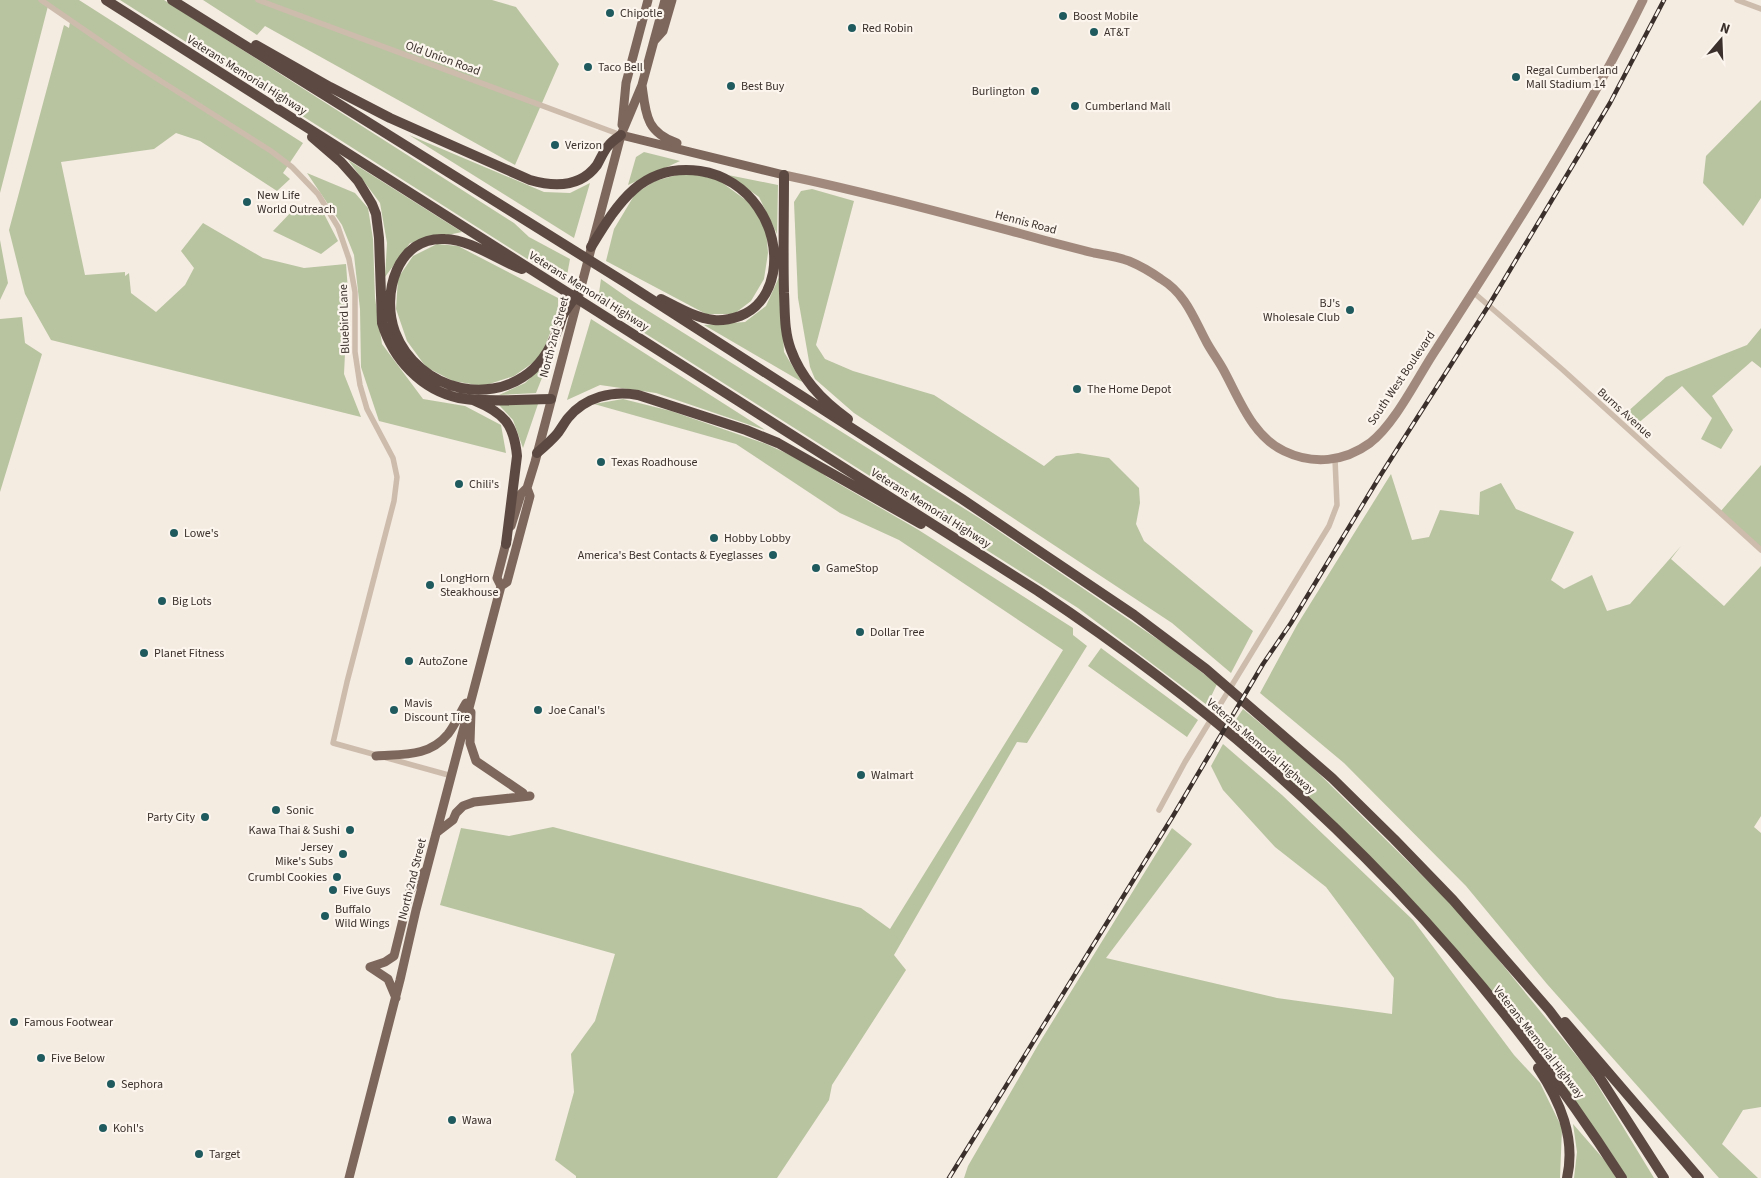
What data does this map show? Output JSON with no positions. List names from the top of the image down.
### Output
{
  "streets": {
    "highway": ["Veterans Memorial Highway"],
    "main road": ["Hennis Road", "North 2nd Street"],
    "street": [
      "Old Union Road",
      "Bluebird Lane",
      "South West Boulevard",
      "Burns Avenue"
    ]
  },
  "crossings": [
    ["Old Union Road", "Hennis Road"],
    ["Old Union Road", "North 2nd Street"],
    ["Hennis Road", "North 2nd Street"],
    ["Hennis Road", "South West Boulevard"],
    ["South West Boulevard", "Burns Avenue"]
  ],
  "places": [
    "Chipotle",
    "Boost Mobile",
    "Red Robin",
    "AT&T",
    "Taco Bell",
    "Regal Cumberland Mall Stadium 14",
    "Best Buy",
    "Burlington",
    "Cumberland Mall",
    "Verizon",
    "New Life World Outreach",
    "BJ's Wholesale Club",
    "The Home Depot",
    "Texas Roadhouse",
    "Chili's",
    "Lowe's",
    "Hobby Lobby",
    "America's Best Contacts & Eyeglasses",
    "GameStop",
    "LongHorn Steakhouse",
    "Big Lots",
    "Dollar Tree",
    "Planet Fitness",
    "AutoZone",
    "Mavis Discount Tire",
    "Joe Canal's",
    "Walmart",
    "Sonic",
    "Party City",
    "Kawa Thai & Sushi",
    "Jersey Mike's Subs",
    "Crumbl Cookies",
    "Five Guys",
    "Buffalo Wild Wings",
    "Famous Footwear",
    "Five Below",
    "Sephora",
    "Wawa",
    "Kohl's",
    "Target"
  ],
  "north": "top"
}
